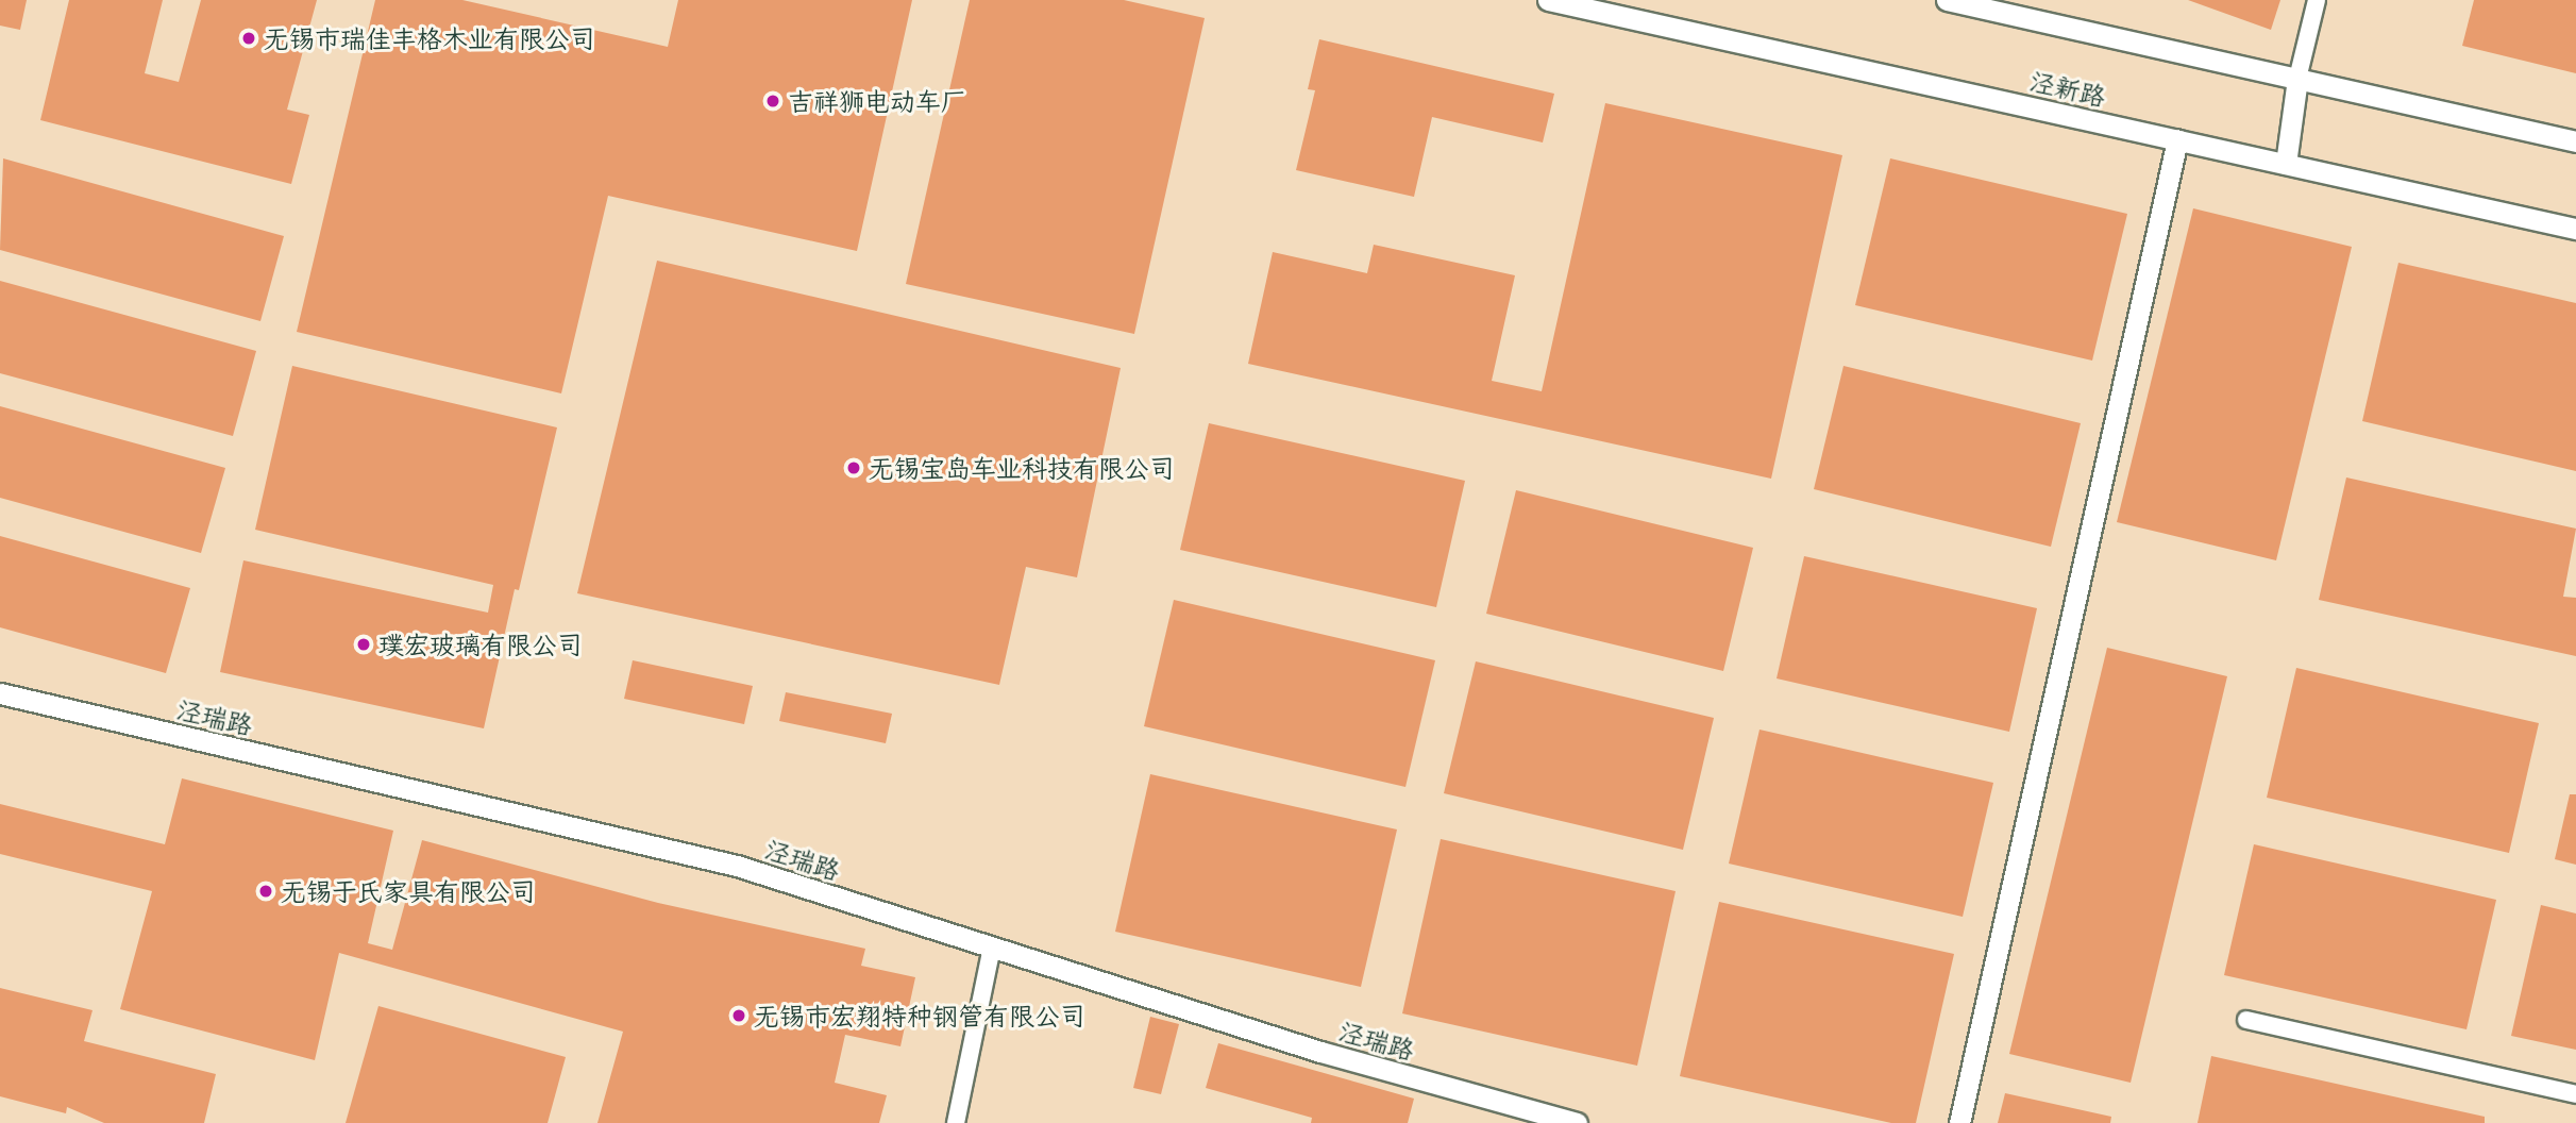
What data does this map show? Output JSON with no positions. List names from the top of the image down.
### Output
{
  "streets": {
    "street": ["泾新路", "泾瑞路"]
  },
  "places": [
    "无锡市瑞佳丰格木业有限公司",
    "吉祥狮电动车厂",
    "无锡宝岛车业科技有限公司",
    "璞宏玻璃有限公司",
    "无锡于氏家具有限公司",
    "无锡市宏翔特种钢管有限公司"
  ]
}
